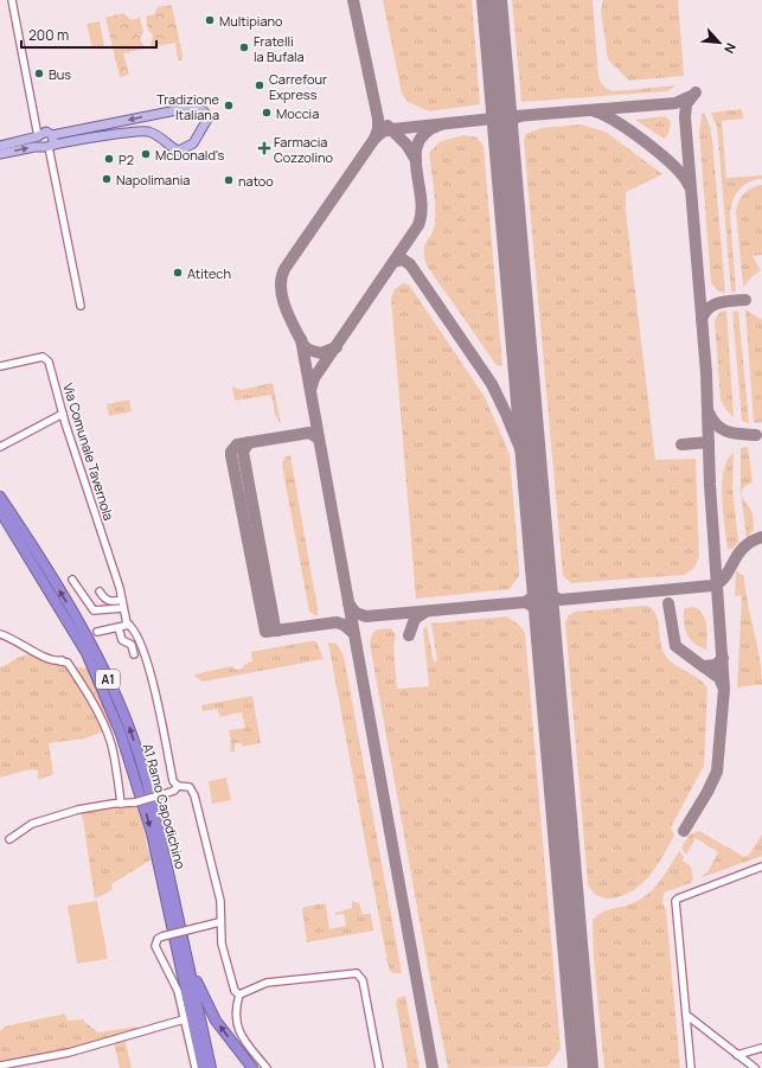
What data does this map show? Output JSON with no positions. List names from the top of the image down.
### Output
{
  "streets": {
    "highway": ["A1", "A1 Ramo Capodichino"],
    "street": ["Via Comunale Tavernola"]
  },
  "places": {
    "other": [
      "Multipiano",
      "Fratelli la Bufala",
      "Bus",
      "Carrefour Express",
      "Tradizione Italiana",
      "Moccia",
      "McDonald's",
      "P2",
      "Napolimania",
      "natoo",
      "Atitech"
    ],
    "health": ["Farmacia Cozzolino"]
  },
  "scale_bar": "200 m",
  "north": "bottom right"
}
